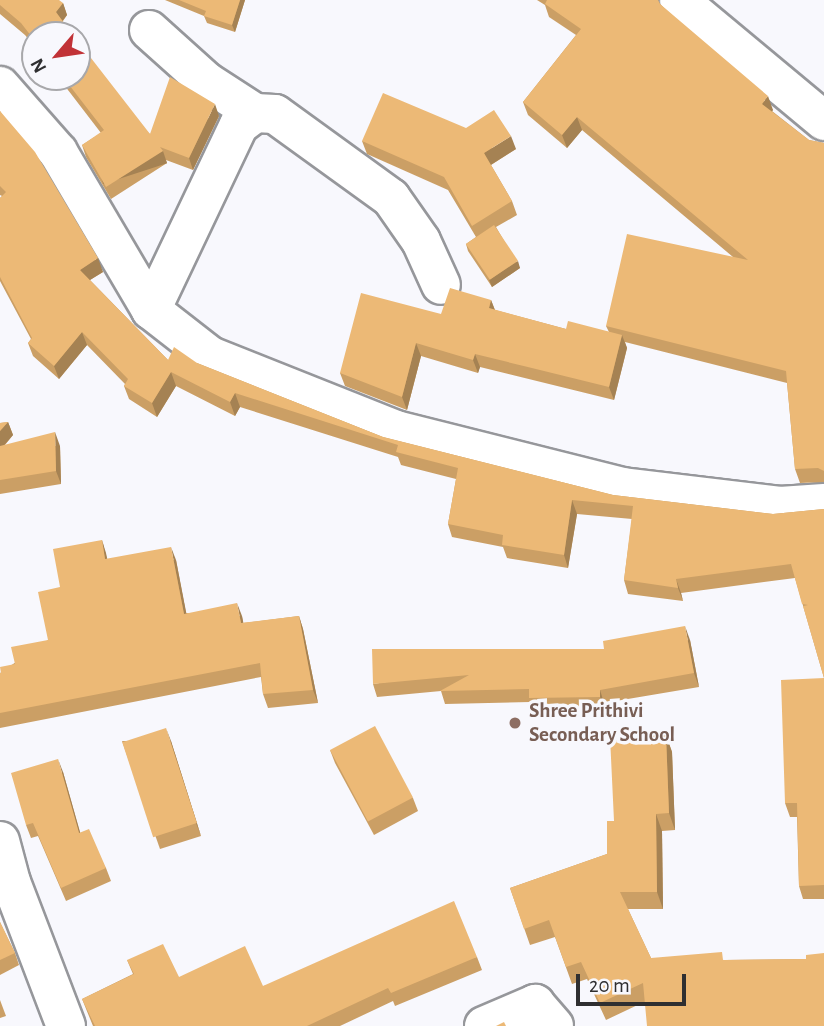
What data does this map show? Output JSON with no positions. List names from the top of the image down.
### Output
{
  "places": ["Shree Prithivi Secondary School"],
  "scale_bar": "20 m",
  "north": "bottom left"
}
